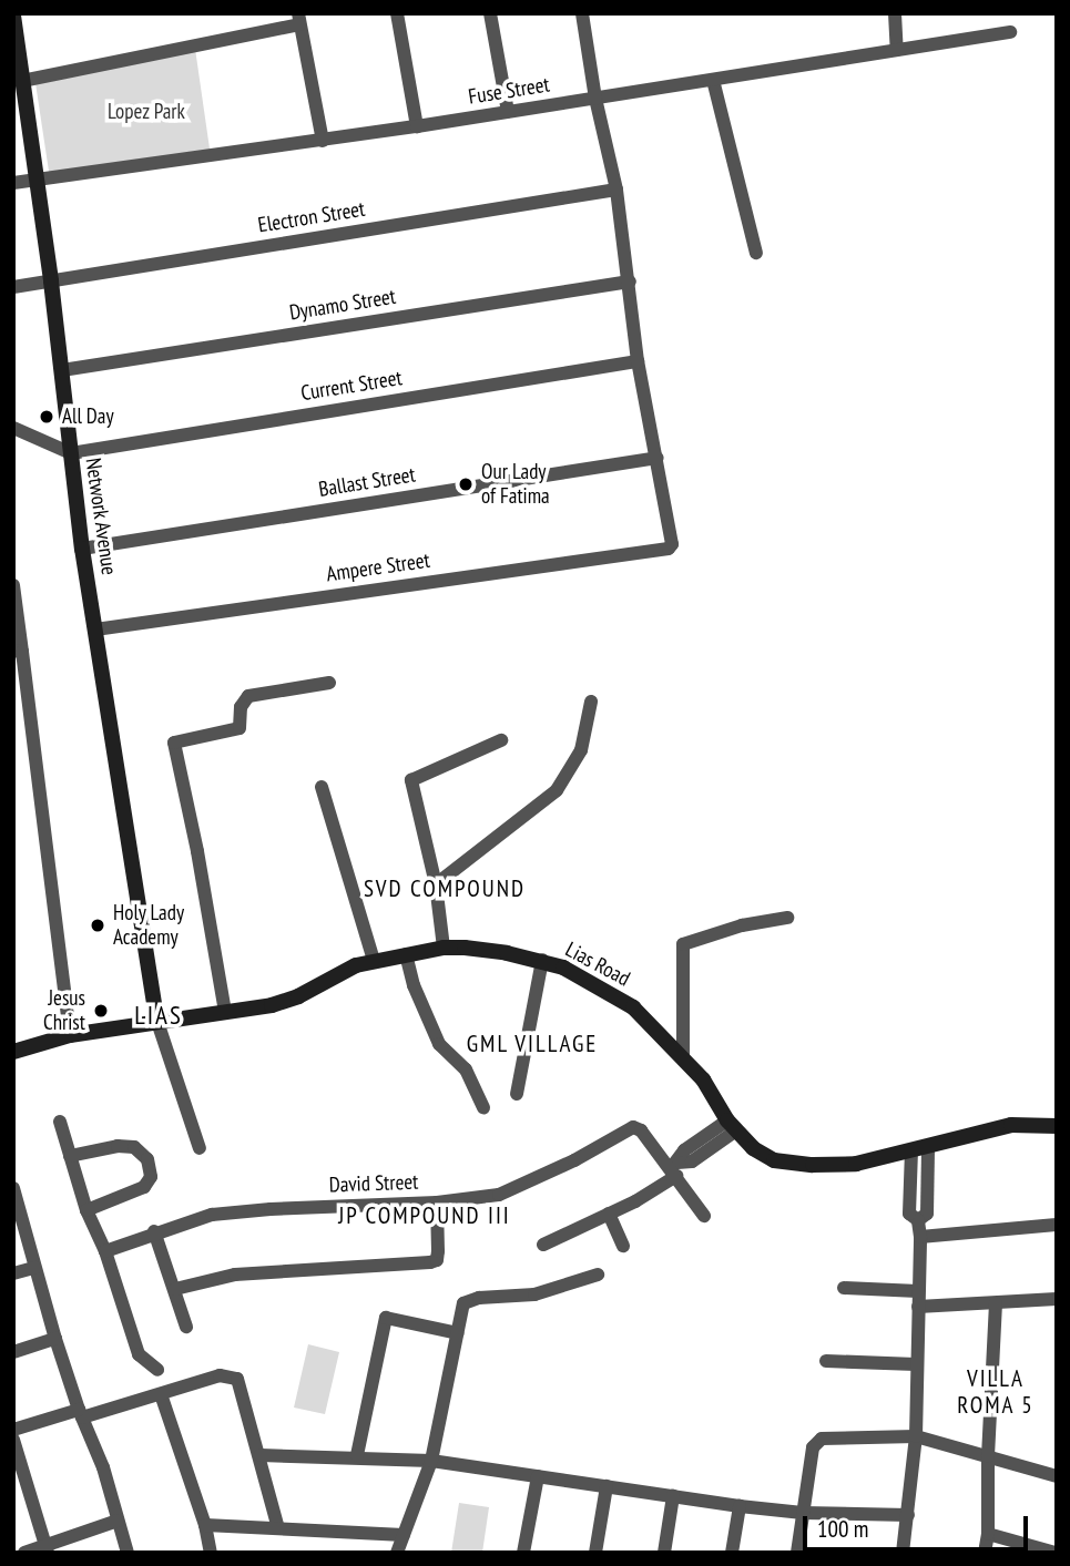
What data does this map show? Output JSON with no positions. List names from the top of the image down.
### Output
{
  "streets": {
    "main road": ["Network Avenue", "Lias Road"],
    "street": [
      "Fuse Street",
      "Electron Street",
      "Dynamo Street",
      "Current Street",
      "Ballast Street",
      "Ampere Street",
      "David Street"
    ]
  },
  "crossings": [
    ["Fuse Street", "Network Avenue"],
    ["Electron Street", "Network Avenue"],
    ["Dynamo Street", "Network Avenue"],
    ["Current Street", "Network Avenue"],
    ["Ballast Street", "Network Avenue"],
    ["Ballast Street", "Ampere Street"],
    ["Network Avenue", "Ampere Street"],
    ["Network Avenue", "Lias Road"]
  ],
  "districts": [
    "SVD COMPOUND",
    "LIAS",
    "GML VILLAGE",
    "JP COMPOUND III",
    "VILLA ROMA 5"
  ],
  "parks": ["Lopez Park"],
  "places": [
    "All Day",
    "Our Lady of Fatima",
    "Holy Lady Academy",
    "Jesus Christ"
  ],
  "scale_bar": "100 m"
}
